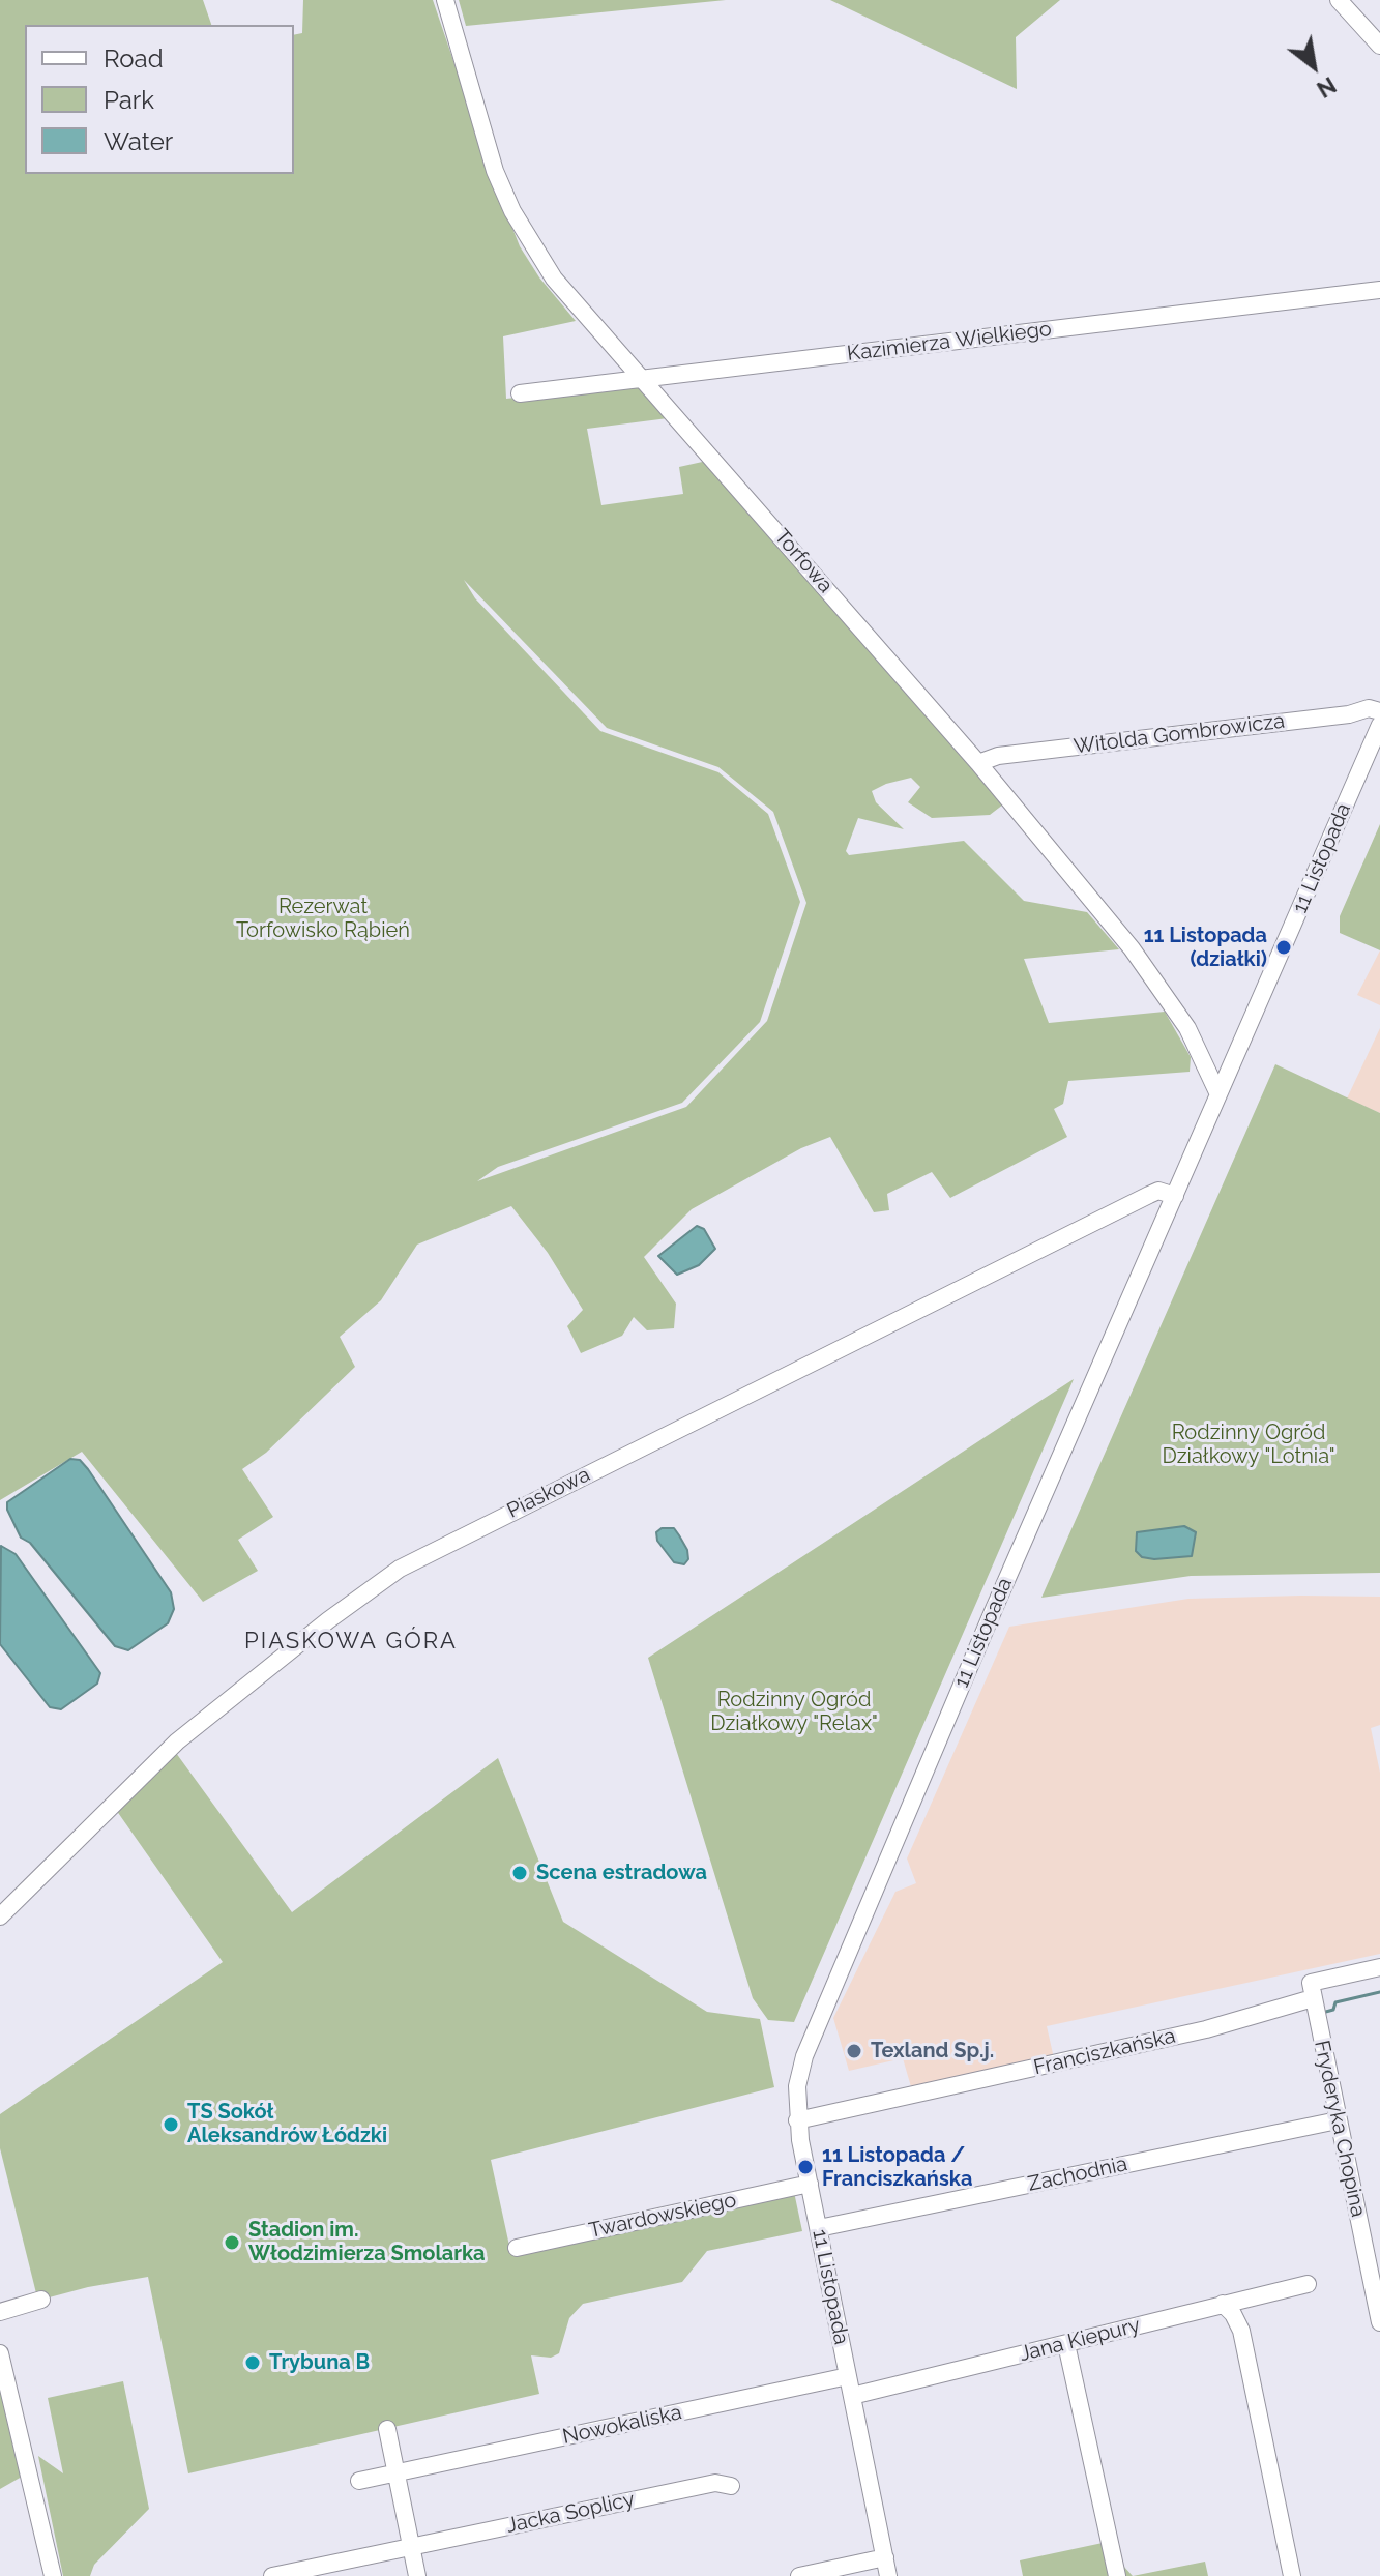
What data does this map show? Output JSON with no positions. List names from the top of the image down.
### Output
{
  "streets": {
    "street": [
      "Kazimierza Wielkiego",
      "Torfowa",
      "Witolda Gombrowicza",
      "11 Listopada",
      "Piaskowa",
      "Franciszkańska",
      "Fryderyka Chopina",
      "Zachodnia",
      "Twardowskiego",
      "Jana Kiepury",
      "Nowokaliska",
      "Jacka Soplicy"
    ]
  },
  "crossings": [
    ["Kazimierza Wielkiego", "Torfowa"],
    ["Torfowa", "Witolda Gombrowicza"],
    ["Torfowa", "11 Listopada"],
    ["11 Listopada", "Piaskowa"],
    ["11 Listopada", "Franciszkańska"],
    ["11 Listopada", "Zachodnia"],
    ["11 Listopada", "Twardowskiego"],
    ["11 Listopada", "Jana Kiepury"],
    ["11 Listopada", "Nowokaliska"],
    ["Franciszkańska", "Fryderyka Chopina"],
    ["Fryderyka Chopina", "Zachodnia"]
  ],
  "districts": ["PIASKOWA GÓRA"],
  "parks": ["Rezerwat Torfowisko Rąbień", "Rodzinny Ogród Działkowy \"Lotnia\"", "Rodzinny Ogród Działkowy \"Relax\""],
  "places": [
    "11 Listopada (działki)",
    "Scena estradowa",
    "Texland Sp.j.",
    "TS Sokół Aleksandrów Łódzki",
    "11 Listopada / Franciszkańska",
    "Stadion im. Włodzimierza Smolarka",
    "Trybuna B"
  ],
  "legend": ["Road", "Park", "Water"],
  "north": "bottom right"
}
